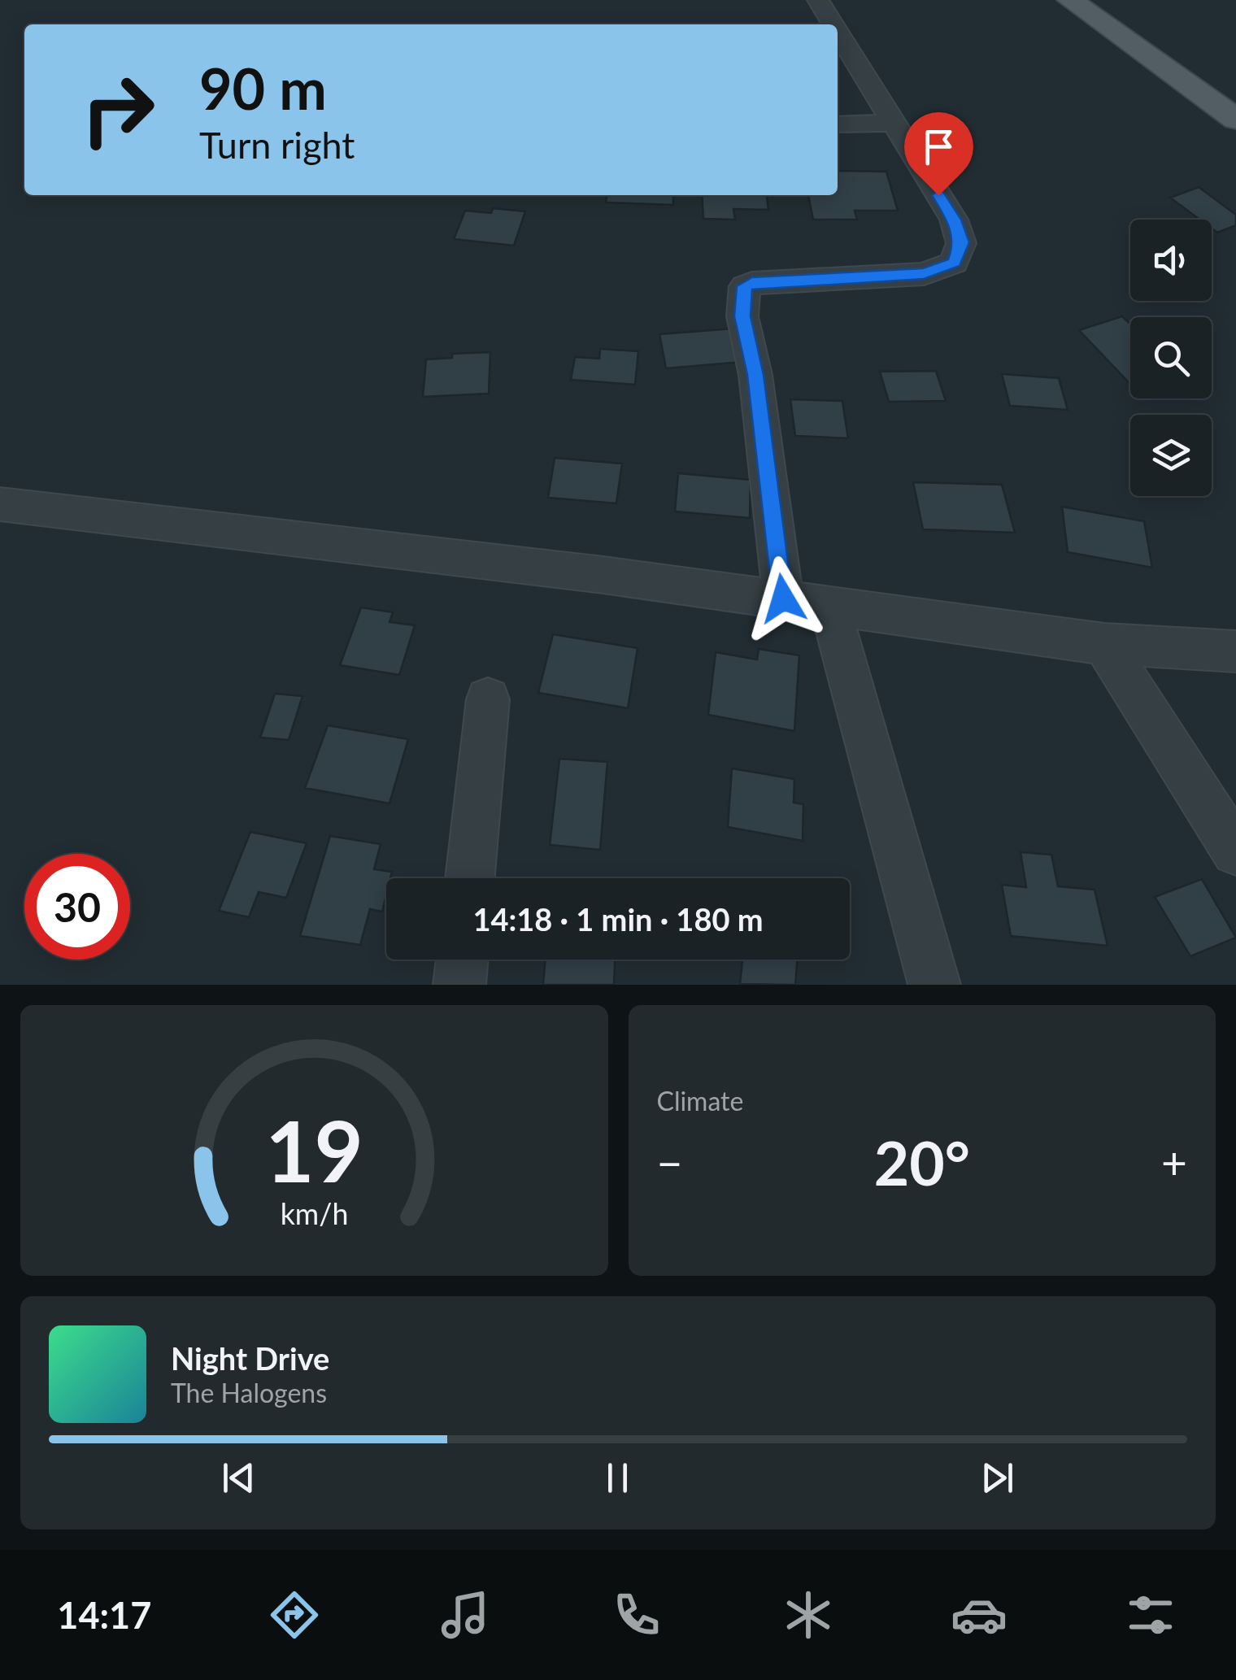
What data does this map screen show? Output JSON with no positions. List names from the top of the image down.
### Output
{
  "page": {
    "turn": ["90 m", "Turn right"],
    "limit": "30",
    "trip": "14:18 · 1 min · 180 m",
    "tile": "Climate",
    "heat": ["−", "20°", "+"],
    "song": ["Night Drive", "The Halogens"],
    "tabs": "14:17",
    "gauge": ["19", "km/h"]
  }
}
